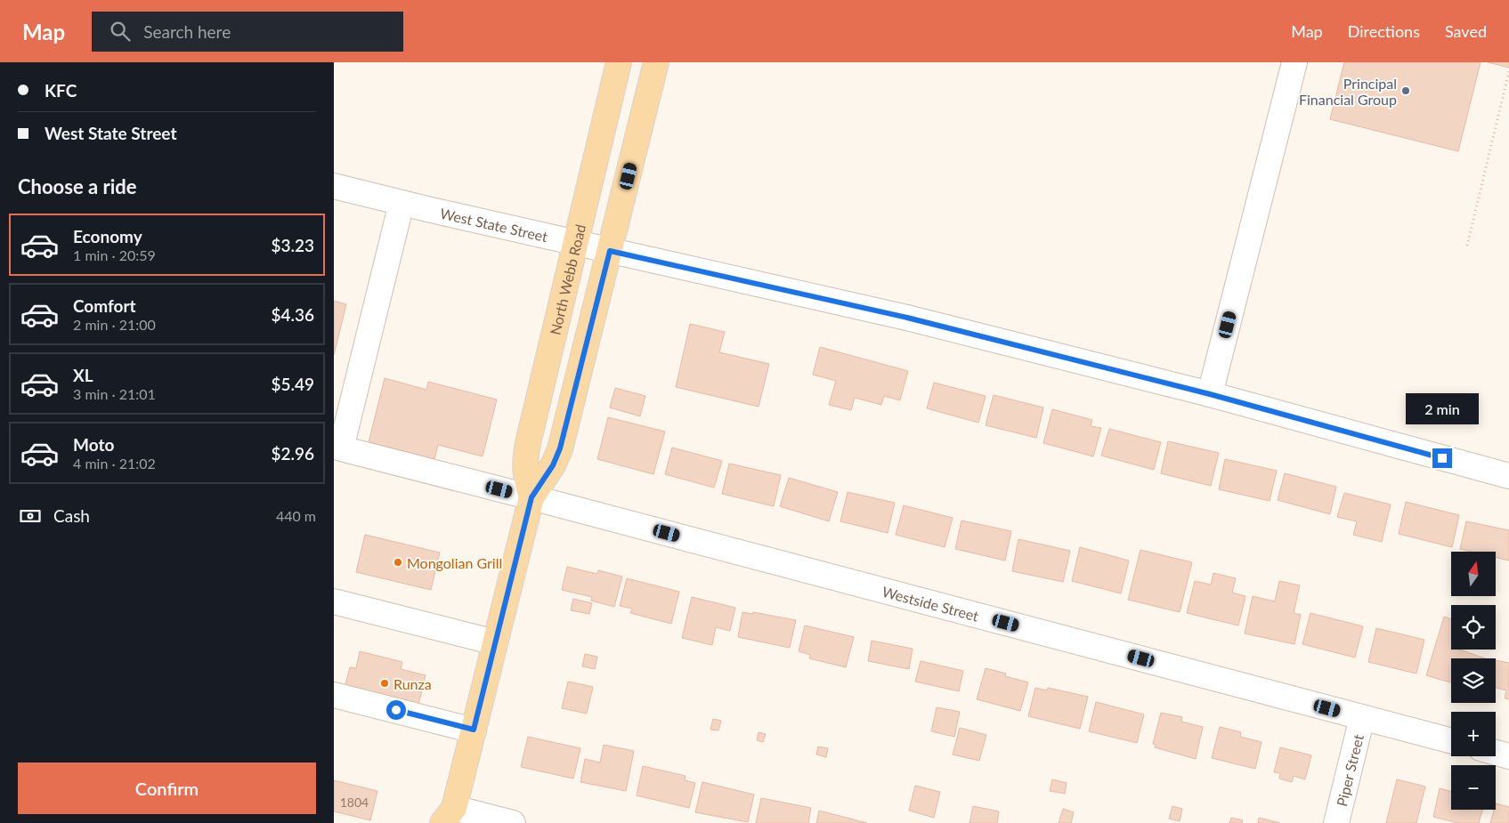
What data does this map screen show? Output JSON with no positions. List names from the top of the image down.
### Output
{
  "streets": {
    "main road": ["North Webb Road"],
    "street": ["West State Street", "Westside Street", "Piper Street"]
  },
  "crossings": [
    ["West State Street", "North Webb Road"],
    ["West State Street", "Westside Street"],
    ["North Webb Road", "Westside Street"],
    ["Westside Street", "Piper Street"]
  ],
  "places": ["Principal Financial Group", "Mongolian Grill", "Runza"],
  "house_numbers": ["1804"],
  "north": "top",
  "page": {
    "header": "Map",
    "search": "Search here",
    "nav": ["Map", "Directions", "Saved"],
    "banner": ["KFC", "West State Street"],
    "heading": "Choose a ride",
    "list": [
      {
        "name": "Economy",
        "note": "1 min · 20:59",
        "value": "$3.23"
      },
      {
        "name": "Comfort",
        "note": "2 min · 21:00",
        "value": "$4.36"
      },
      {
        "name": "XL",
        "note": "3 min · 21:01",
        "value": "$5.49"
      },
      {
        "name": "Moto",
        "note": "4 min · 21:02",
        "value": "$2.96"
      }
    ],
    "bubble": "2 min",
    "pay": ["Cash", "440 m"],
    "map_buttons": ["+", "−"],
    "buttons": "Confirm"
  }
}
